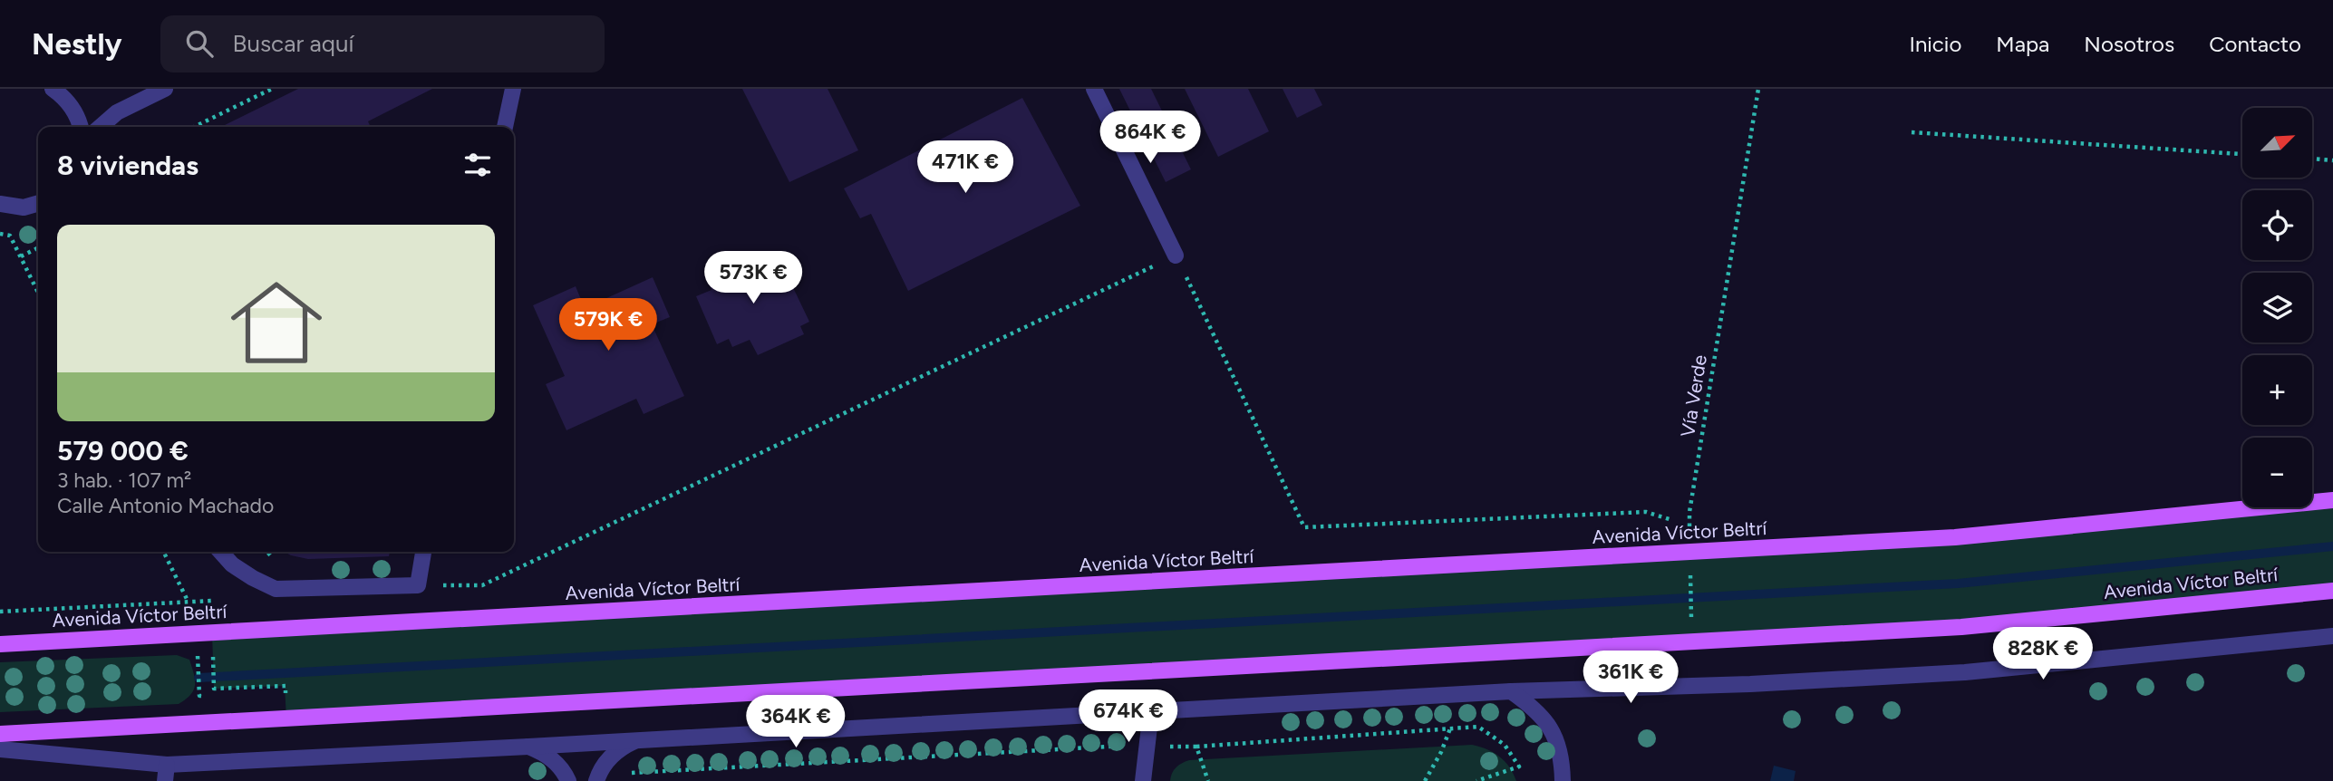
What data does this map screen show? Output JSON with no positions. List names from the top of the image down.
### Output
{
  "streets": {
    "main road": ["Avenida Víctor Beltrí"],
    "path": ["Vía Verde"]
  },
  "north": "top right",
  "page": {
    "header": "Nestly",
    "search": "Buscar aquí",
    "nav": [
      "Inicio",
      "Mapa",
      "Nosotros",
      "Contacto"
    ],
    "map_buttons": ["+", "−"],
    "price": [
      "864K €",
      "471K €",
      "573K €",
      "579K €",
      "828K €",
      "361K €",
      "674K €",
      "364K €"
    ],
    "heading": "8 viviendas",
    "list": [
      {
        "name": "579 000 €",
        "note": "3 hab. · 107 m² · Calle Antonio Machado"
      }
    ]
  }
}
